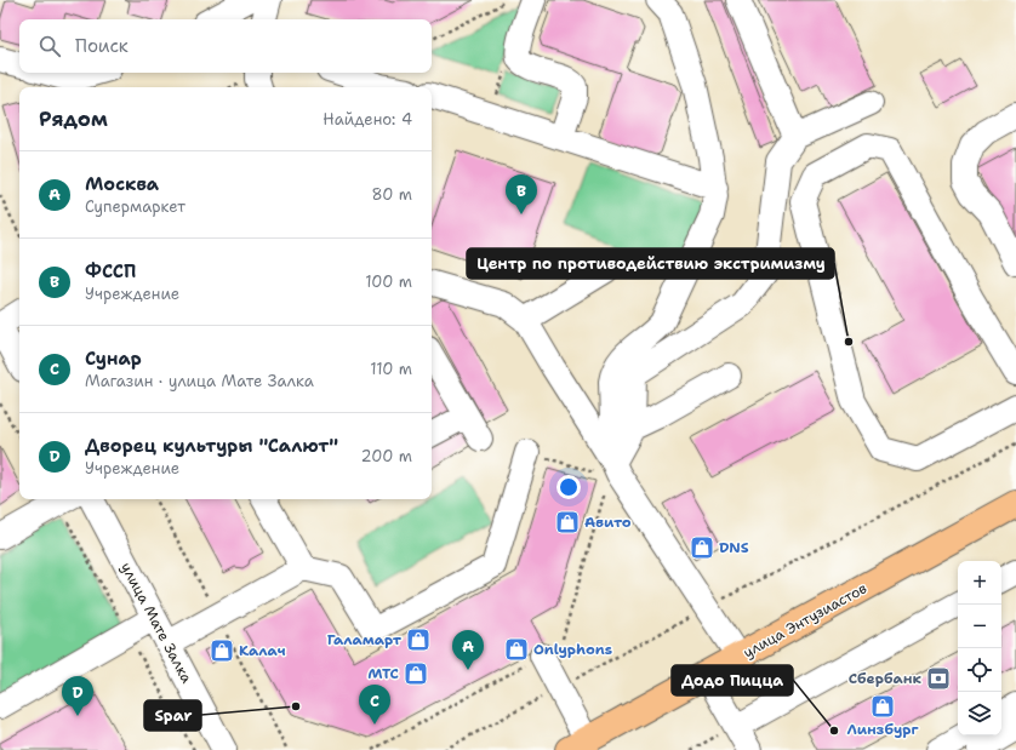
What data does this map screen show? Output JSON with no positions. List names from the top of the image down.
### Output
{
  "streets": {
    "main road": ["улица Энтузиастов"],
    "street": ["улица Мате Залка"]
  },
  "places": {
    "other": ["Центр по противодействию экстримизму", "Spar", "Додо Пицца"],
    "shop": [
      "Авито",
      "DNS",
      "Галамарт",
      "Onlyphons",
      "Калач",
      "МТС",
      "Линзбург"
    ],
    "bank": ["Сбербанк"]
  },
  "page": {
    "search": "Поиск",
    "heading": ["Рядом", "Найдено: 4"],
    "list": [
      {
        "mark": "A",
        "name": "Москва",
        "note": "Супермаркет",
        "value": "80 m"
      },
      {
        "mark": "B",
        "name": "ФССП",
        "note": "Учреждение",
        "value": "100 m"
      },
      {
        "mark": "C",
        "name": "Сунар",
        "note": "Магазин · улица Мате Залка",
        "value": "110 m"
      },
      {
        "mark": "D",
        "name": "Дворец культуры \"Салют\"",
        "note": "Учреждение",
        "value": "200 m"
      }
    ],
    "pins": [
      "B",
      "A",
      "D",
      "C"
    ],
    "map_buttons": ["+", "−"]
  }
}
